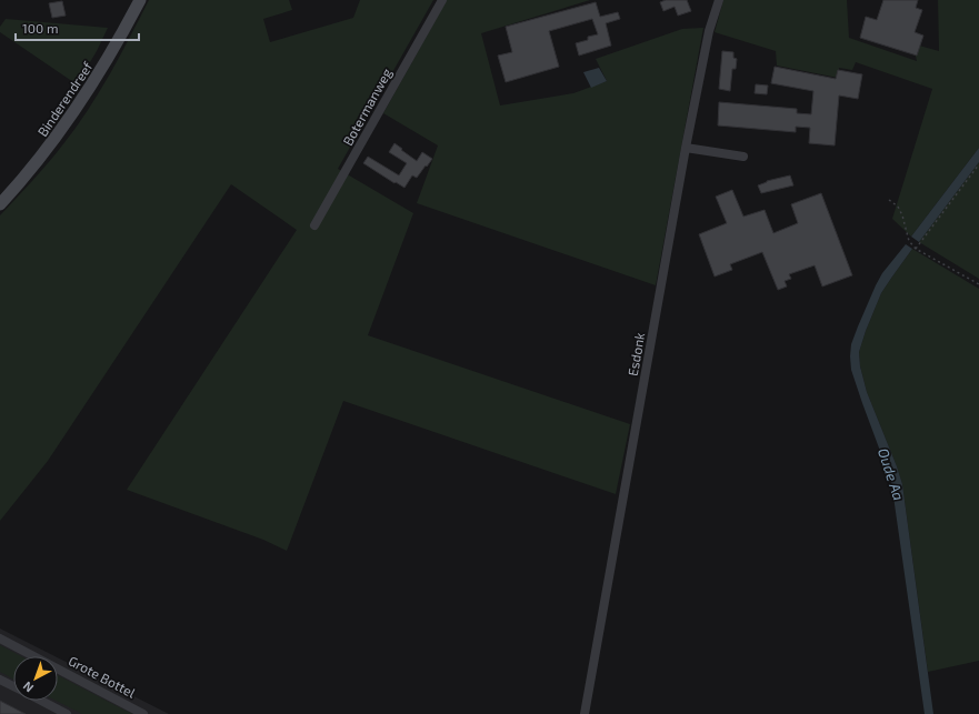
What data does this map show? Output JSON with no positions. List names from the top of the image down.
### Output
{
  "streets": {
    "main road": ["Binderendreef"],
    "street": ["Botermanweg", "Esdonk", "Grote Bottel"]
  },
  "water": ["Oude Aa"],
  "scale_bar": "100 m",
  "north": "bottom left"
}
